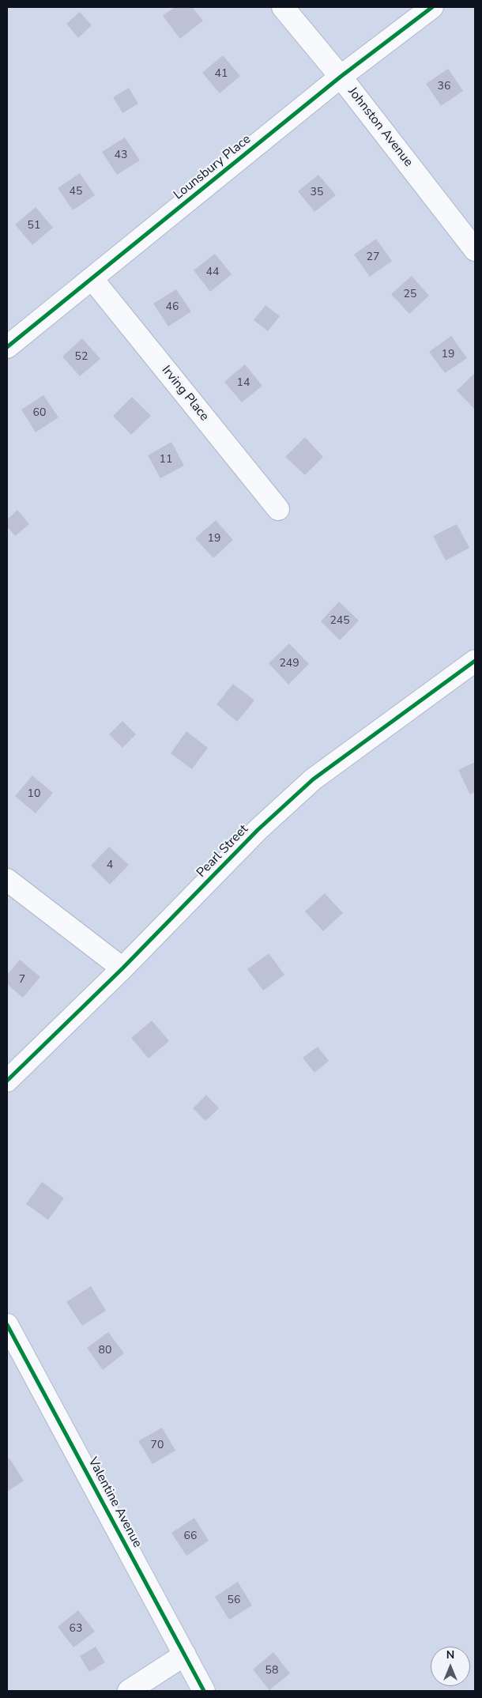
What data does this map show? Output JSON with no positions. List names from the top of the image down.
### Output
{
  "streets": {
    "street": [
      "Johnston Avenue",
      "Lounsbury Place",
      "Irving Place",
      "Pearl Street",
      "Valentine Avenue"
    ]
  },
  "crossings": [
    ["Johnston Avenue", "Lounsbury Place"],
    ["Lounsbury Place", "Irving Place"]
  ],
  "house_numbers": [
    "41",
    "36",
    "43",
    "45",
    "35",
    "51",
    "27",
    "44",
    "25",
    "46",
    "19",
    "52",
    "14",
    "60",
    "11",
    "19",
    "245",
    "249",
    "10",
    "4",
    "7",
    "80",
    "70",
    "66",
    "56",
    "63",
    "58"
  ],
  "north": "top"
}
